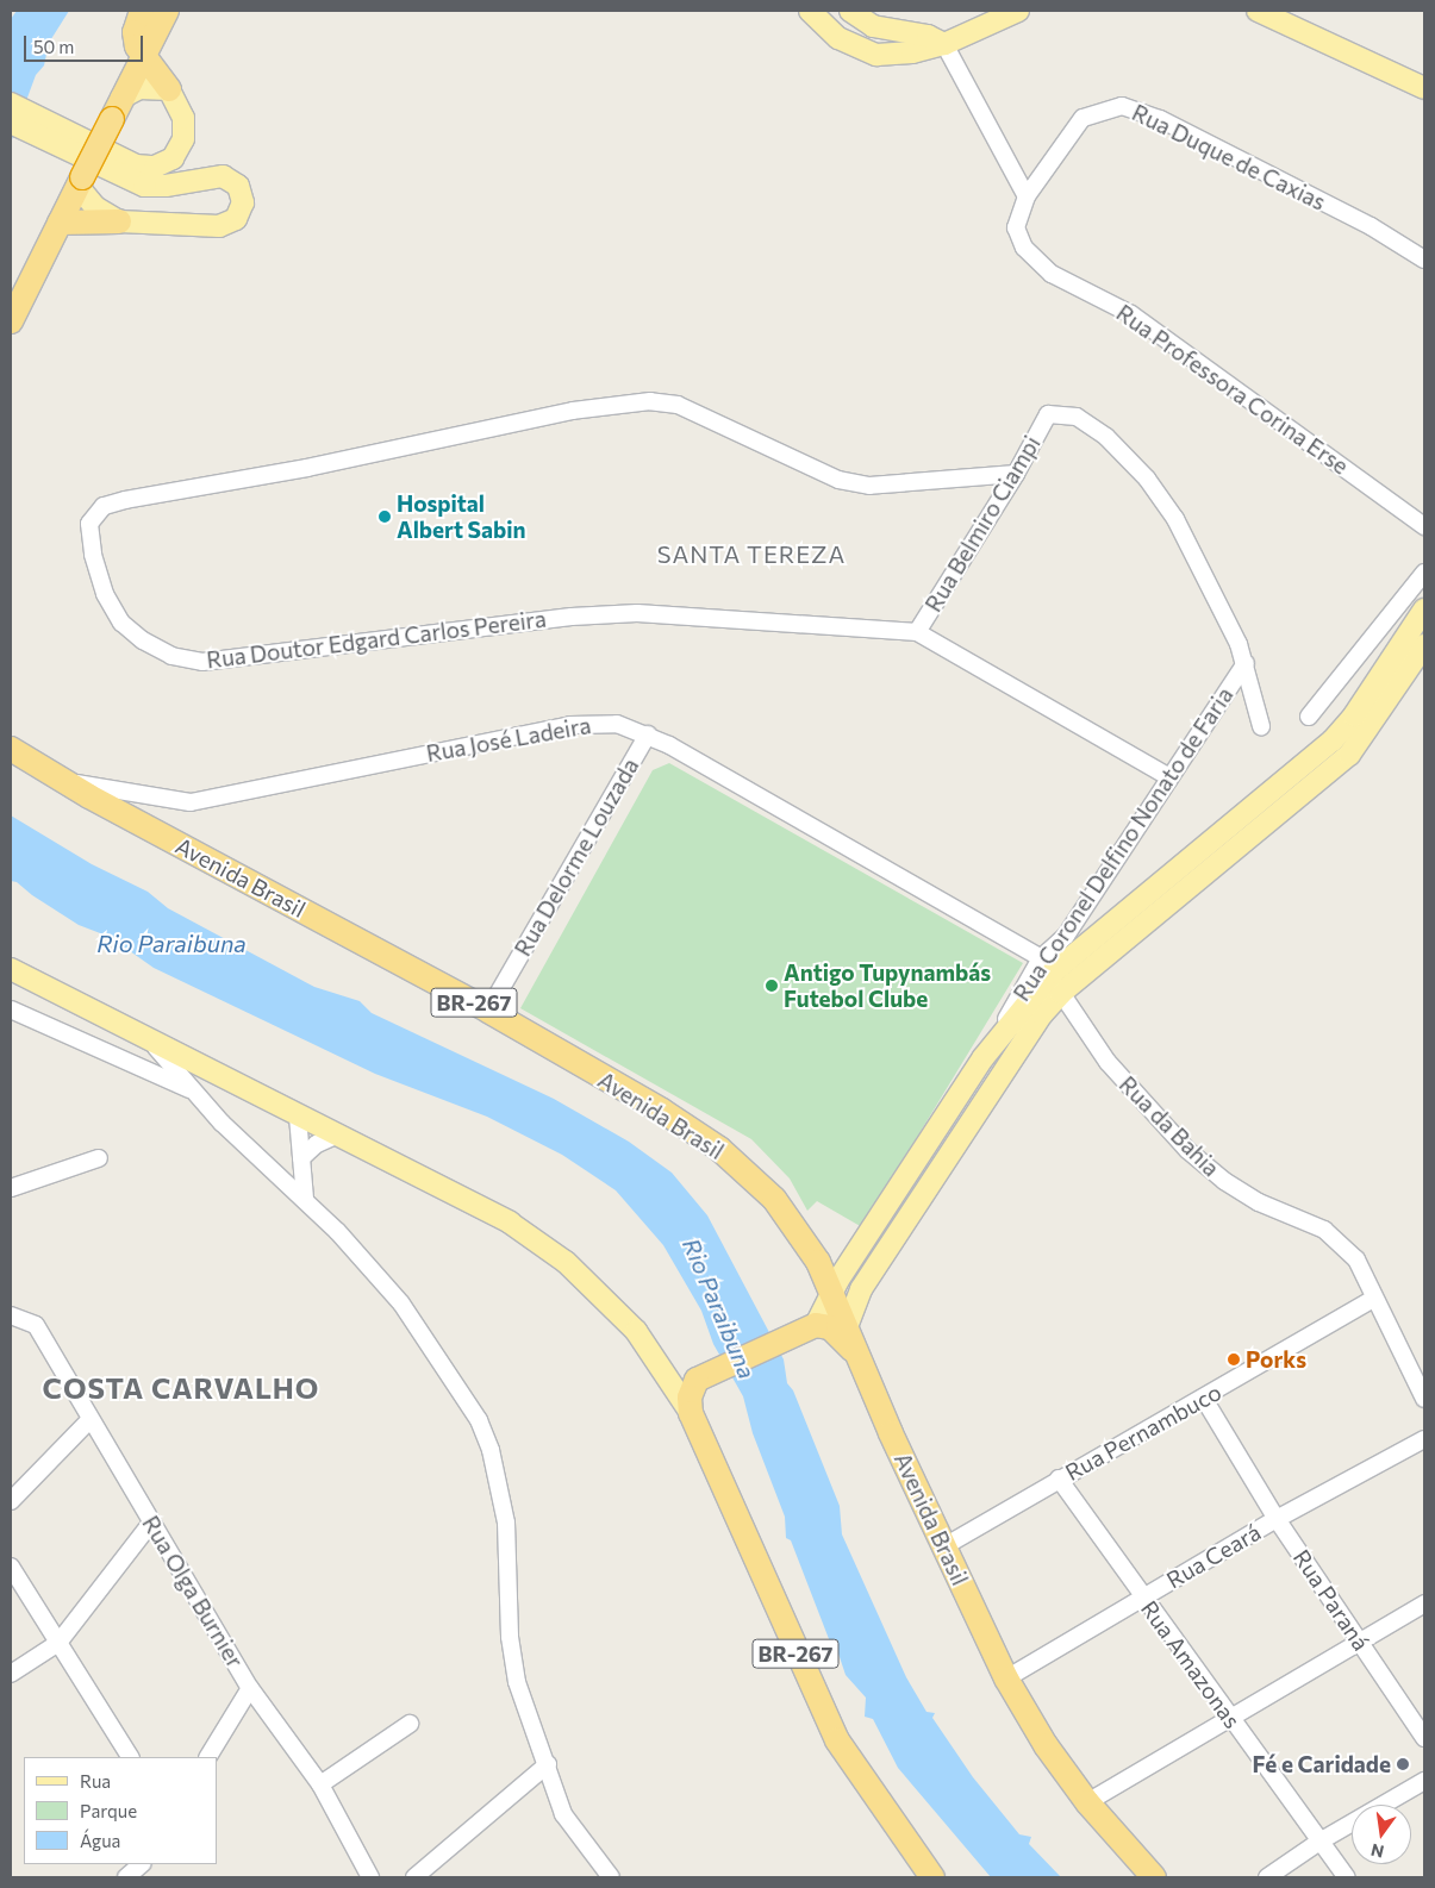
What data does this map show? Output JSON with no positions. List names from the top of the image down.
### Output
{
  "streets": {
    "highway": ["Avenida Brasil", "BR-267"],
    "main road": ["Rua Coronel Delfino Nonato de Faria"],
    "street": [
      "Rua Duque de Caxias",
      "Rua Professora Corina Erse",
      "Rua Belmiro Ciampi",
      "Rua Doutor Edgard Carlos Pereira",
      "Rua José Ladeira",
      "Rua Delorme Louzada",
      "Rua da Bahia",
      "Rua Pernambuco",
      "Rua Ceará",
      "Rua Olga Burnier",
      "Rua Paraná",
      "Rua Amazonas"
    ]
  },
  "crossings": [
    ["Rua Duque de Caxias", "Rua Professora Corina Erse"],
    ["Rua Belmiro Ciampi", "Rua Doutor Edgard Carlos Pereira"],
    ["Rua Belmiro Ciampi", "Rua Coronel Delfino Nonato de Faria"],
    ["Rua Doutor Edgard Carlos Pereira", "Rua Coronel Delfino Nonato de Faria"],
    ["Rua José Ladeira", "Rua Coronel Delfino Nonato de Faria"],
    ["Rua José Ladeira", "Rua Delorme Louzada"],
    ["Rua José Ladeira", "Avenida Brasil"],
    ["Rua Coronel Delfino Nonato de Faria", "Avenida Brasil"],
    ["Rua Coronel Delfino Nonato de Faria", "BR-267"],
    ["Rua Coronel Delfino Nonato de Faria", "Rua da Bahia"],
    ["Rua Delorme Louzada", "Avenida Brasil"],
    ["Avenida Brasil", "BR-267"],
    ["Avenida Brasil", "Rua Pernambuco"],
    ["Avenida Brasil", "Rua Ceará"],
    ["Rua da Bahia", "Rua Pernambuco"],
    ["Rua Pernambuco", "Rua Paraná"],
    ["Rua Pernambuco", "Rua Amazonas"],
    ["Rua Ceará", "Rua Paraná"],
    ["Rua Ceará", "Rua Amazonas"]
  ],
  "districts": ["SANTA TEREZA", "COSTA CARVALHO"],
  "water": ["Rio Paraibuna"],
  "places": [
    "Hospital Albert Sabin",
    "Antigo Tupynambás Futebol Clube",
    "Porks",
    "Fé e Caridade"
  ],
  "legend": ["Rua", "Parque", "Água"],
  "scale_bar": "50 m",
  "north": "bottom"
}
